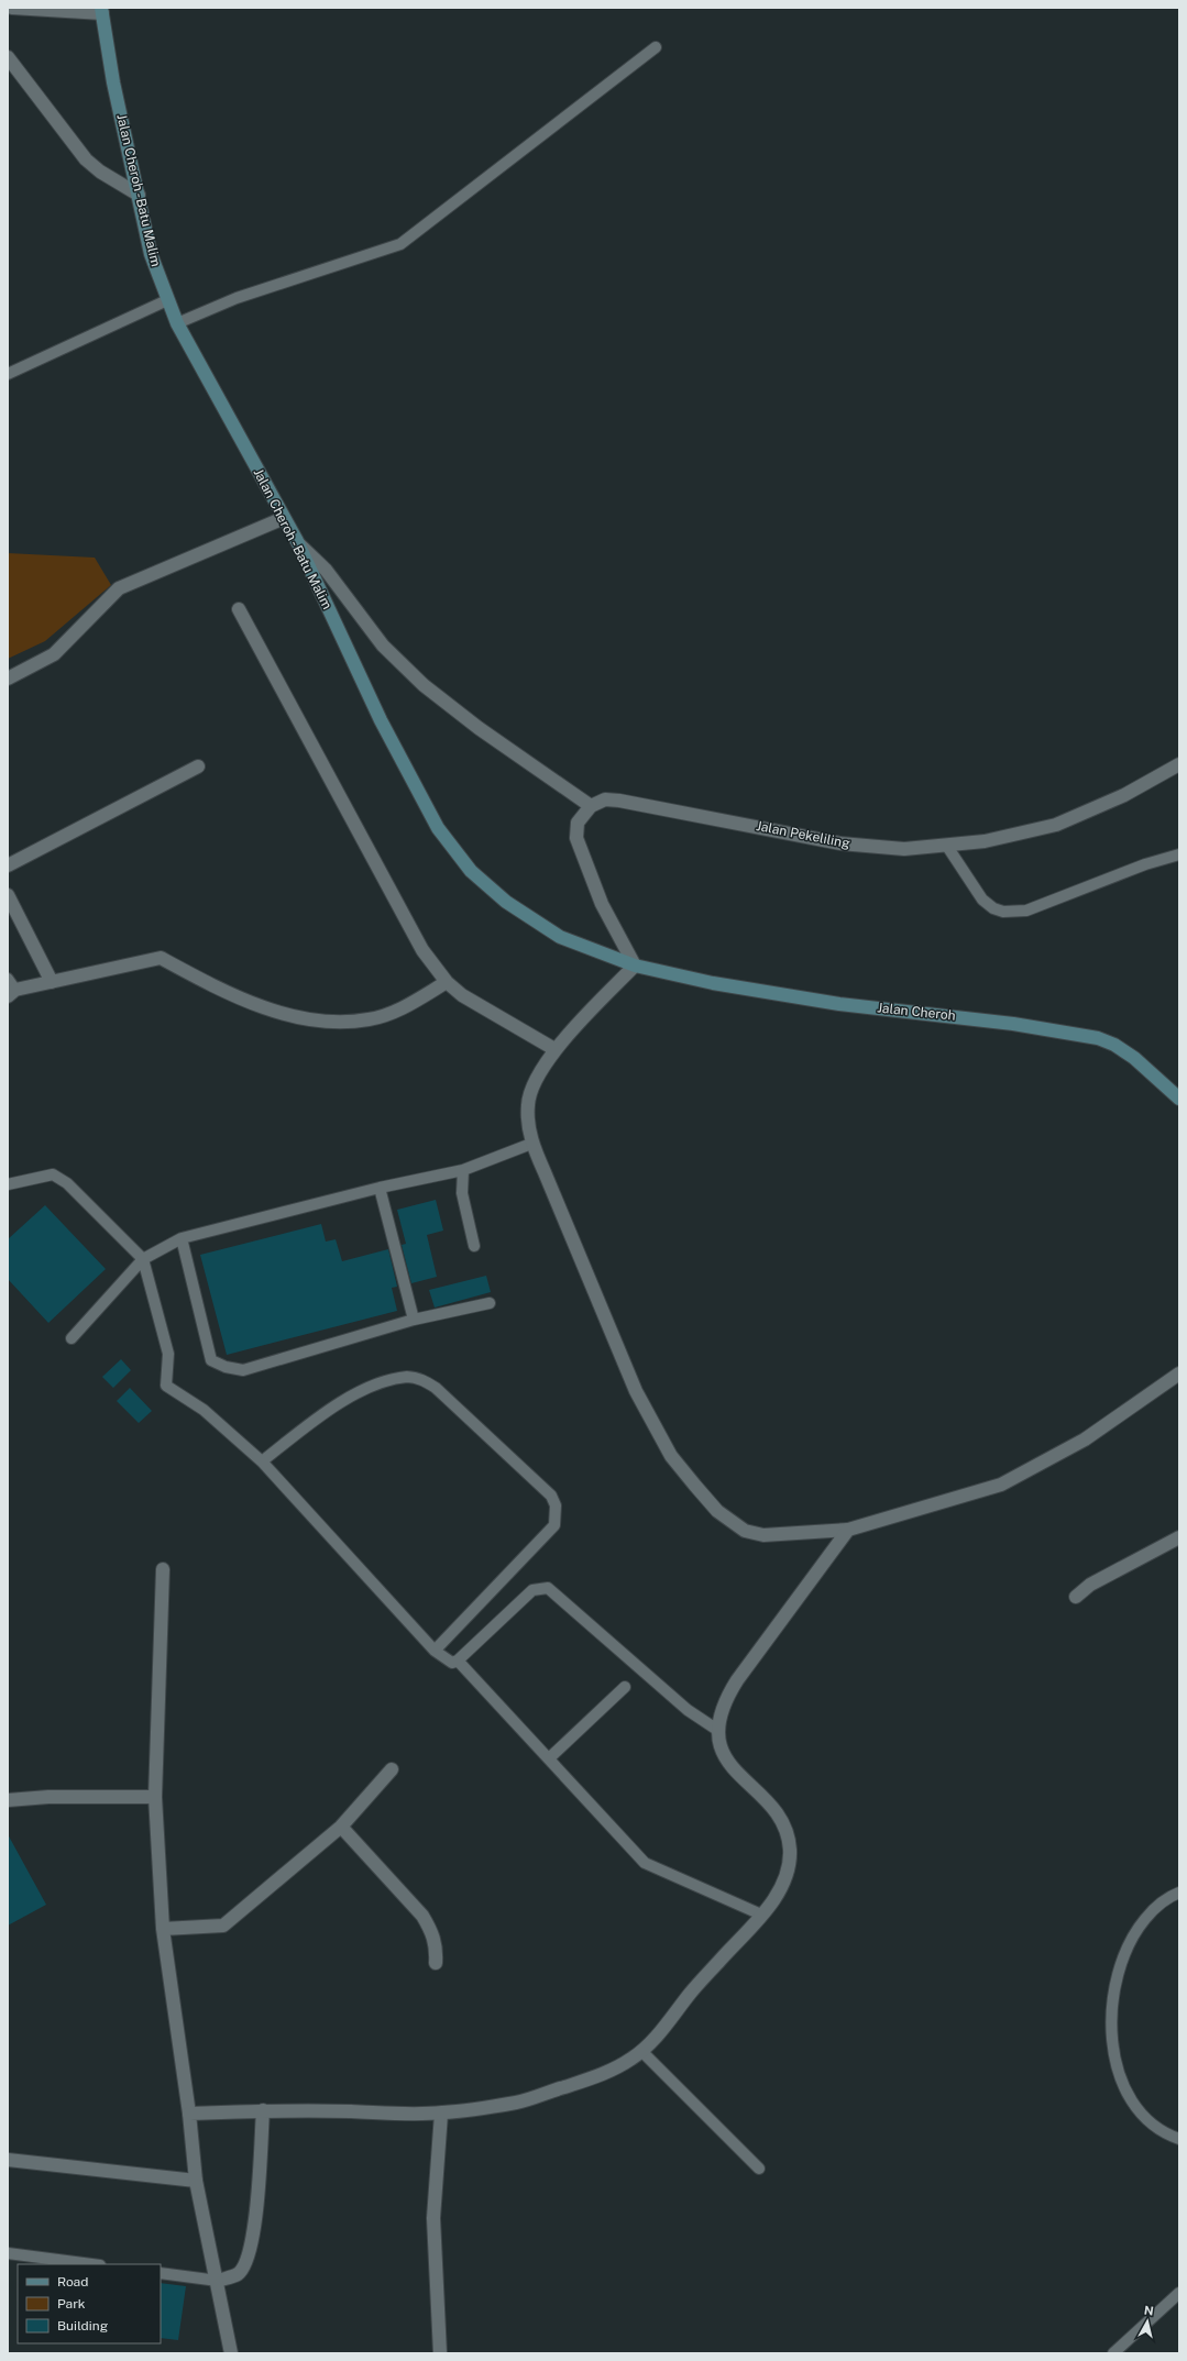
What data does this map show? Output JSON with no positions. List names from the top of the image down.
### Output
{
  "streets": {
    "main road": ["Jalan Cheroh - Batu Malim", "Jalan Cheroh"],
    "street": ["Jalan Pekeliling"]
  },
  "crossings": [
    ["Jalan Cheroh - Batu Malim", "Jalan Cheroh"]
  ],
  "legend": ["Road", "Park", "Building"],
  "north": "top"
}
